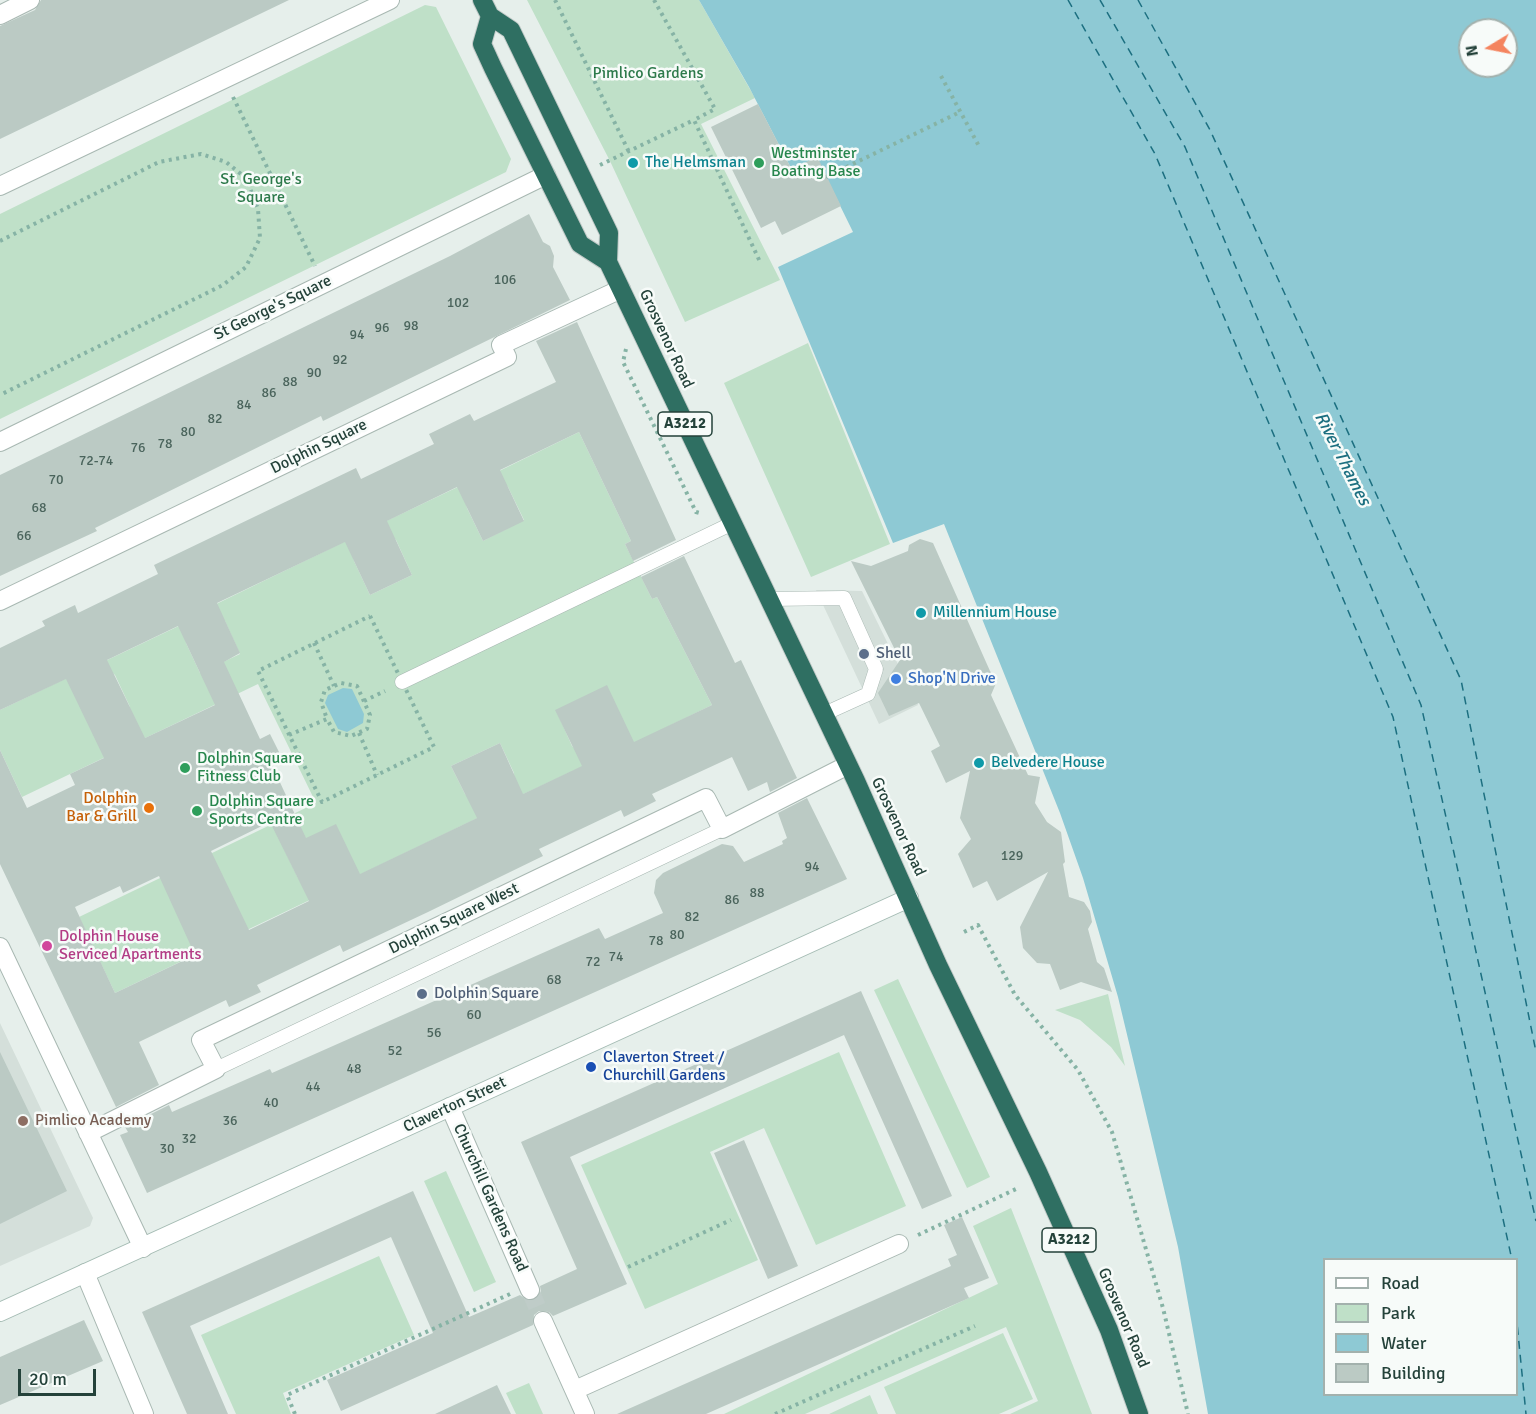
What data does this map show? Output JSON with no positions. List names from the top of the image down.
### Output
{
  "streets": {
    "highway": ["Grosvenor Road", "A3212"],
    "street": [
      "St George's Square",
      "Dolphin Square",
      "Dolphin Square West",
      "Claverton Street",
      "Churchill Gardens Road"
    ]
  },
  "crossings": [
    ["St George's Square", "Grosvenor Road"],
    ["Grosvenor Road", "Dolphin Square"],
    ["Grosvenor Road", "Claverton Street"],
    ["Claverton Street", "Churchill Gardens Road"]
  ],
  "water": ["River Thames"],
  "parks": ["Pimlico Gardens", "St. George's Square"],
  "places": [
    "The Helmsman",
    "Westminster Boating Base",
    "Millennium House",
    "Shell",
    "Shop'N Drive",
    "Belvedere House",
    "Dolphin Square Fitness Club",
    "Dolphin Bar & Grill",
    "Dolphin Square Sports Centre",
    "Dolphin House Serviced Apartments",
    "Dolphin Square",
    "Claverton Street / Churchill Gardens",
    "Pimlico Academy"
  ],
  "house_numbers": [
    "106",
    "102",
    "98",
    "96",
    "94",
    "92",
    "90",
    "88",
    "86",
    "84",
    "82",
    "80",
    "78",
    "76",
    "72-74",
    "70",
    "68",
    "66",
    "129",
    "94",
    "88",
    "86",
    "82",
    "80",
    "78",
    "74",
    "72",
    "68",
    "60",
    "56",
    "52",
    "48",
    "44",
    "40",
    "36",
    "32",
    "30"
  ],
  "legend": [
    "Road",
    "Park",
    "Water",
    "Building"
  ],
  "scale_bar": "20 m",
  "north": "left"
}
